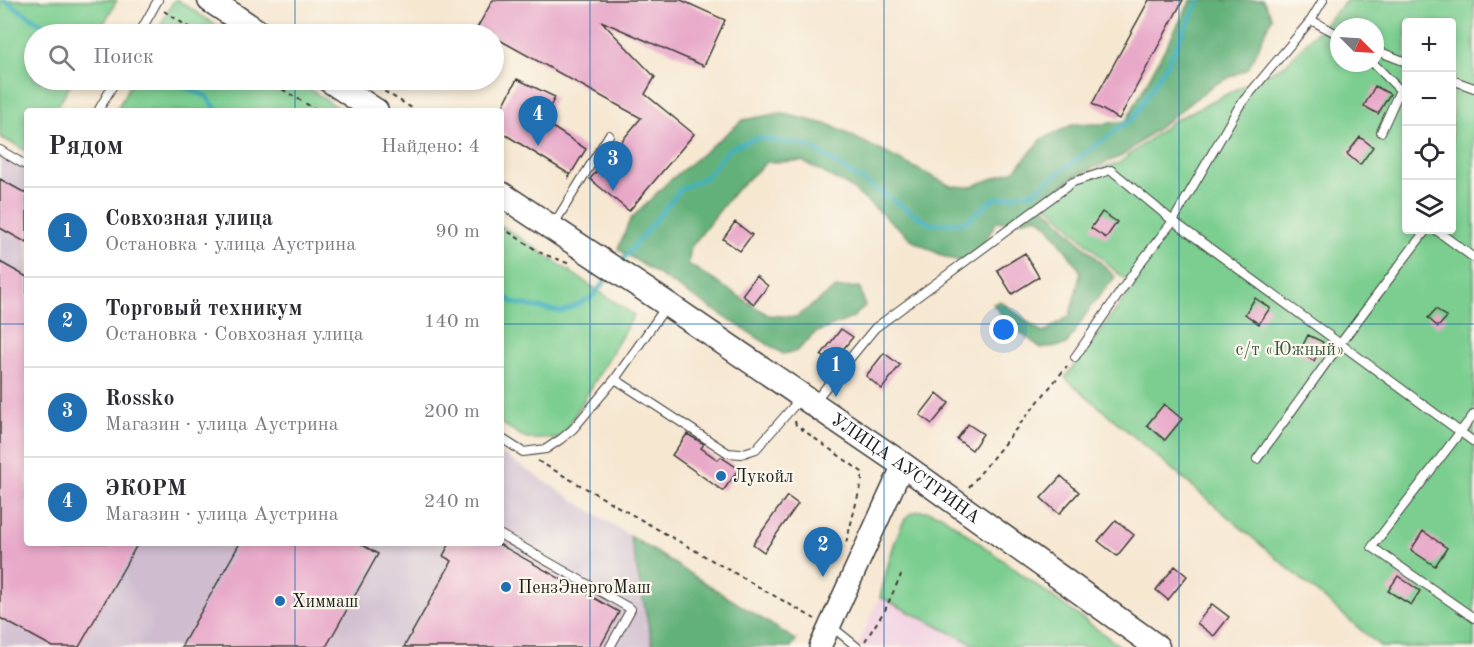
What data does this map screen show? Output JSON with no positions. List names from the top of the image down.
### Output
{
  "streets": {
    "main road": ["УЛИЦА АУСТРИНА"]
  },
  "parks": ["с/т «Южный»"],
  "places": ["Лукойл", "ПензЭнергоМаш", "Химмаш"],
  "north": "bottom right",
  "page": {
    "map_buttons": ["+", "−"],
    "search": "Поиск",
    "pins": [
      "4",
      "3",
      "1",
      "2"
    ],
    "heading": ["Рядом", "Найдено: 4"],
    "list": [
      {
        "mark": "1",
        "name": "Совхозная улица",
        "note": "Остановка · улица Аустрина",
        "value": "90 m"
      },
      {
        "mark": "2",
        "name": "Торговый техникум",
        "note": "Остановка · Совхозная улица",
        "value": "140 m"
      },
      {
        "mark": "3",
        "name": "Rossko",
        "note": "Магазин · улица Аустрина",
        "value": "200 m"
      },
      {
        "mark": "4",
        "name": "ЭКОРМ",
        "note": "Магазин · улица Аустрина",
        "value": "240 m"
      }
    ]
  }
}
